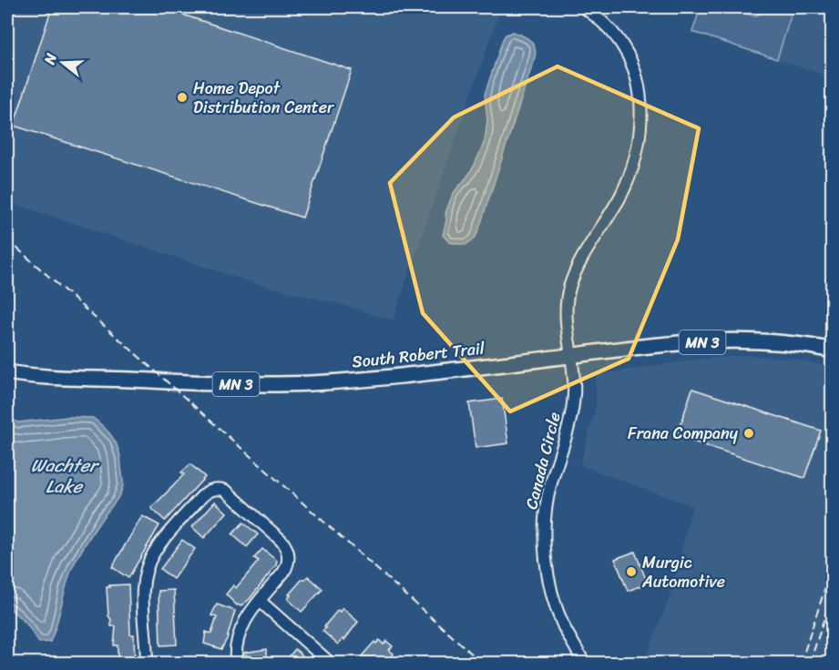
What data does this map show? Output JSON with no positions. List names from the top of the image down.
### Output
{
  "streets": {
    "main road": ["MN 3", "South Robert Trail"],
    "street": ["Canada Circle"]
  },
  "crossings": [
    ["South Robert Trail", "Canada Circle"]
  ],
  "water": ["Wachter Lake"],
  "places": ["Home Depot Distribution Center", "Frana Company", "Murgic Automotive"],
  "north": "left"
}
